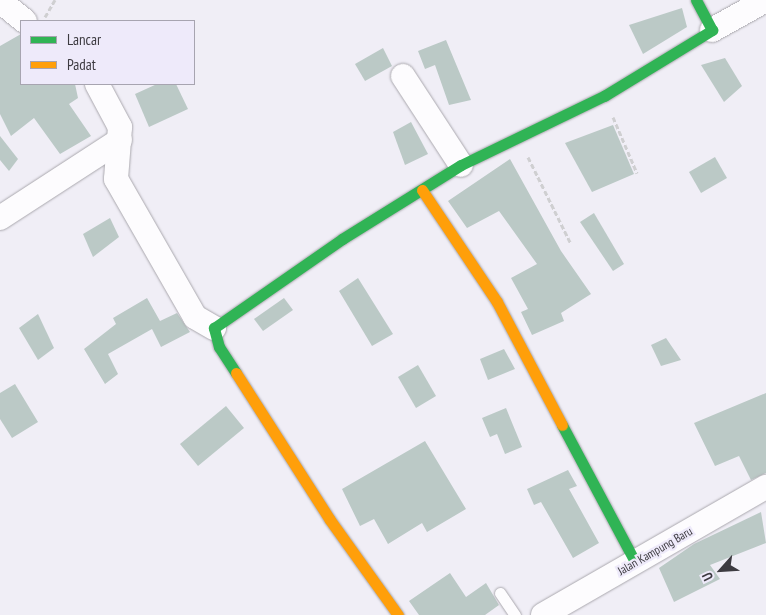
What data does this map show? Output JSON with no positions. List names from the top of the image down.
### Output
{
  "streets": {
    "street": ["Jalan Kampung Baru"]
  },
  "legend": ["Lancar", "Padat"],
  "north": "bottom left"
}
